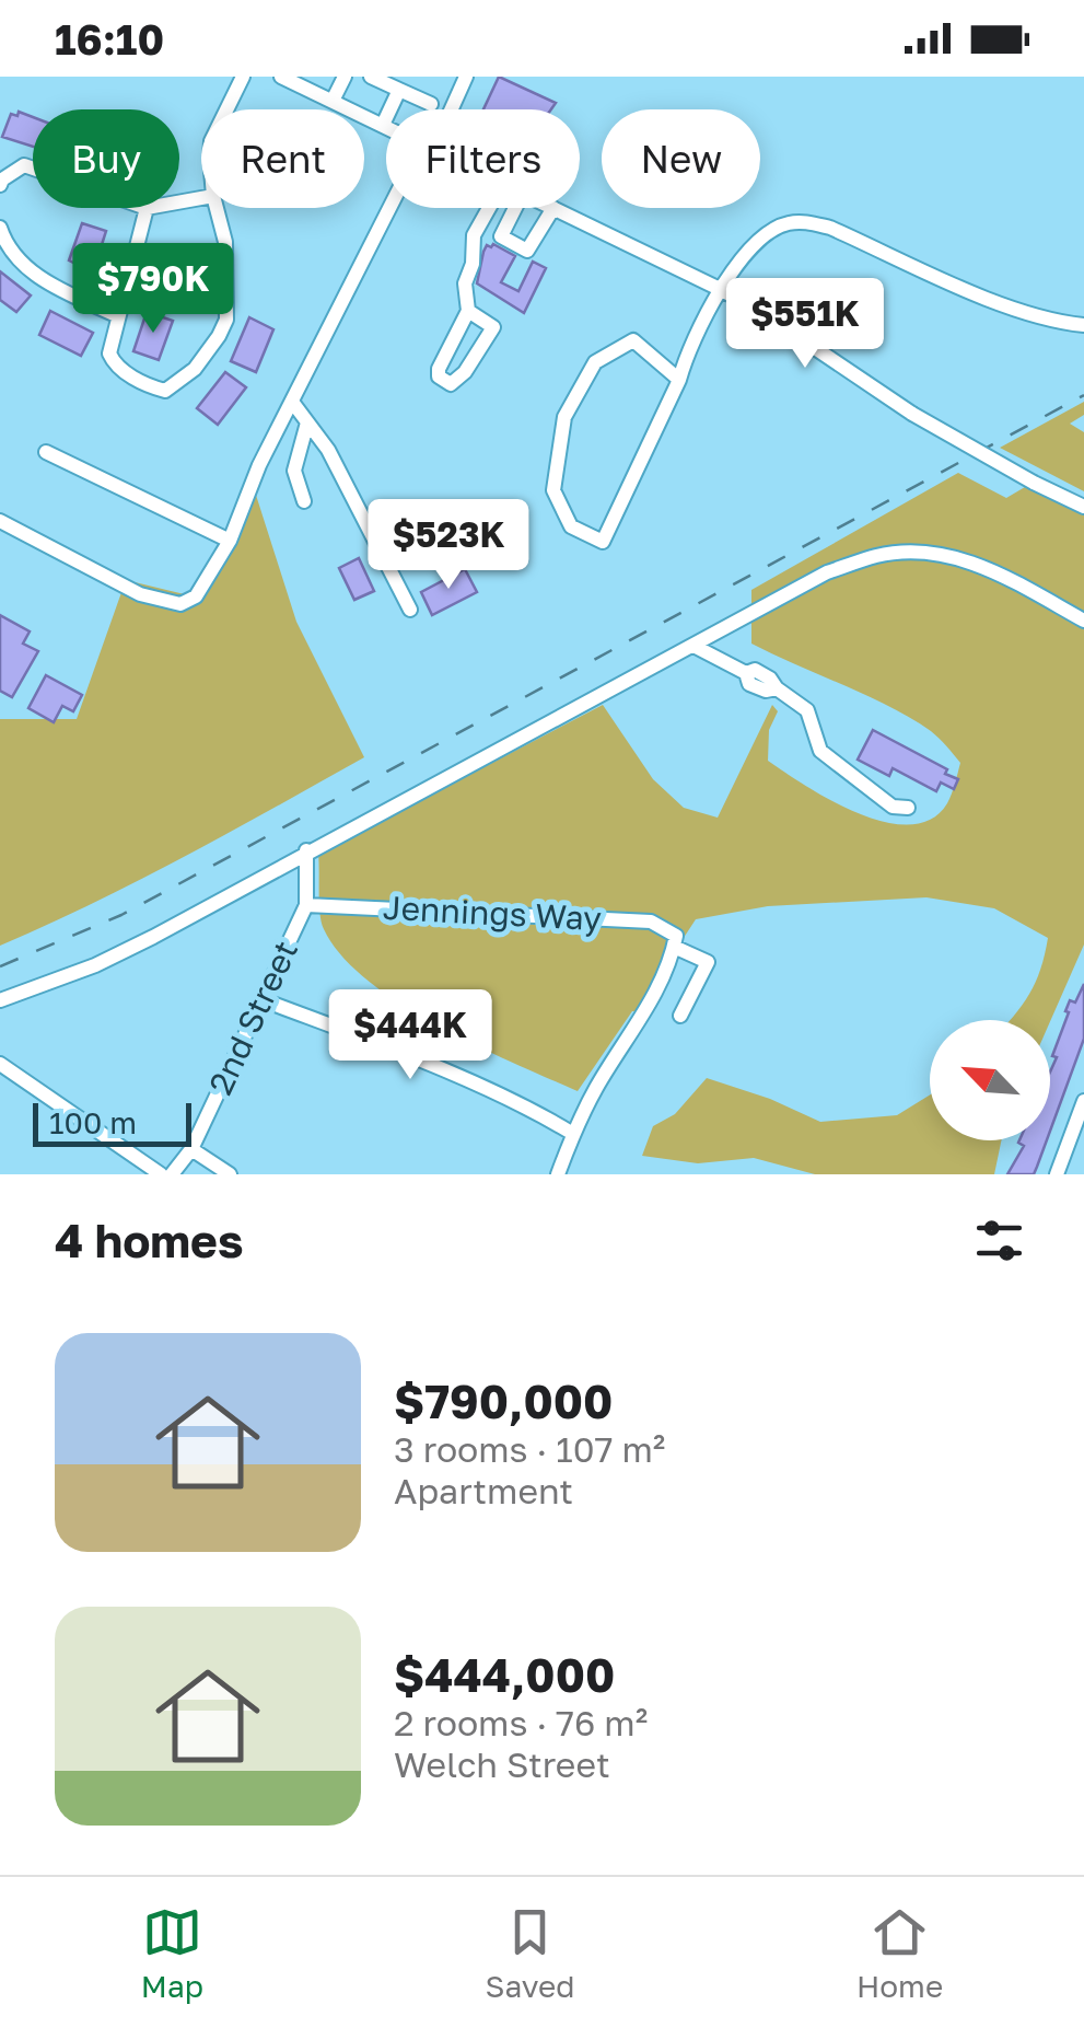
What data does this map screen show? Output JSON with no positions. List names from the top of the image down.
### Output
{
  "streets": {
    "street": ["Jennings Way", "2nd Street"]
  },
  "crossings": [
    ["Jennings Way", "2nd Street"]
  ],
  "scale_bar": "100 m",
  "north": "top left",
  "page": {
    "status": "16:10",
    "chip": [
      "Buy",
      "Rent",
      "Filters",
      "New"
    ],
    "price": [
      "$790K",
      "$551K",
      "$523K",
      "$444K"
    ],
    "scale": "100 m",
    "heading": "4 homes",
    "list": [
      {
        "name": "$790,000",
        "note": "3 rooms · 107 m² · Apartment"
      },
      {
        "name": "$444,000",
        "note": "2 rooms · 76 m² · Welch Street"
      }
    ],
    "tabs": ["Map", "Saved", "Home"]
  }
}
